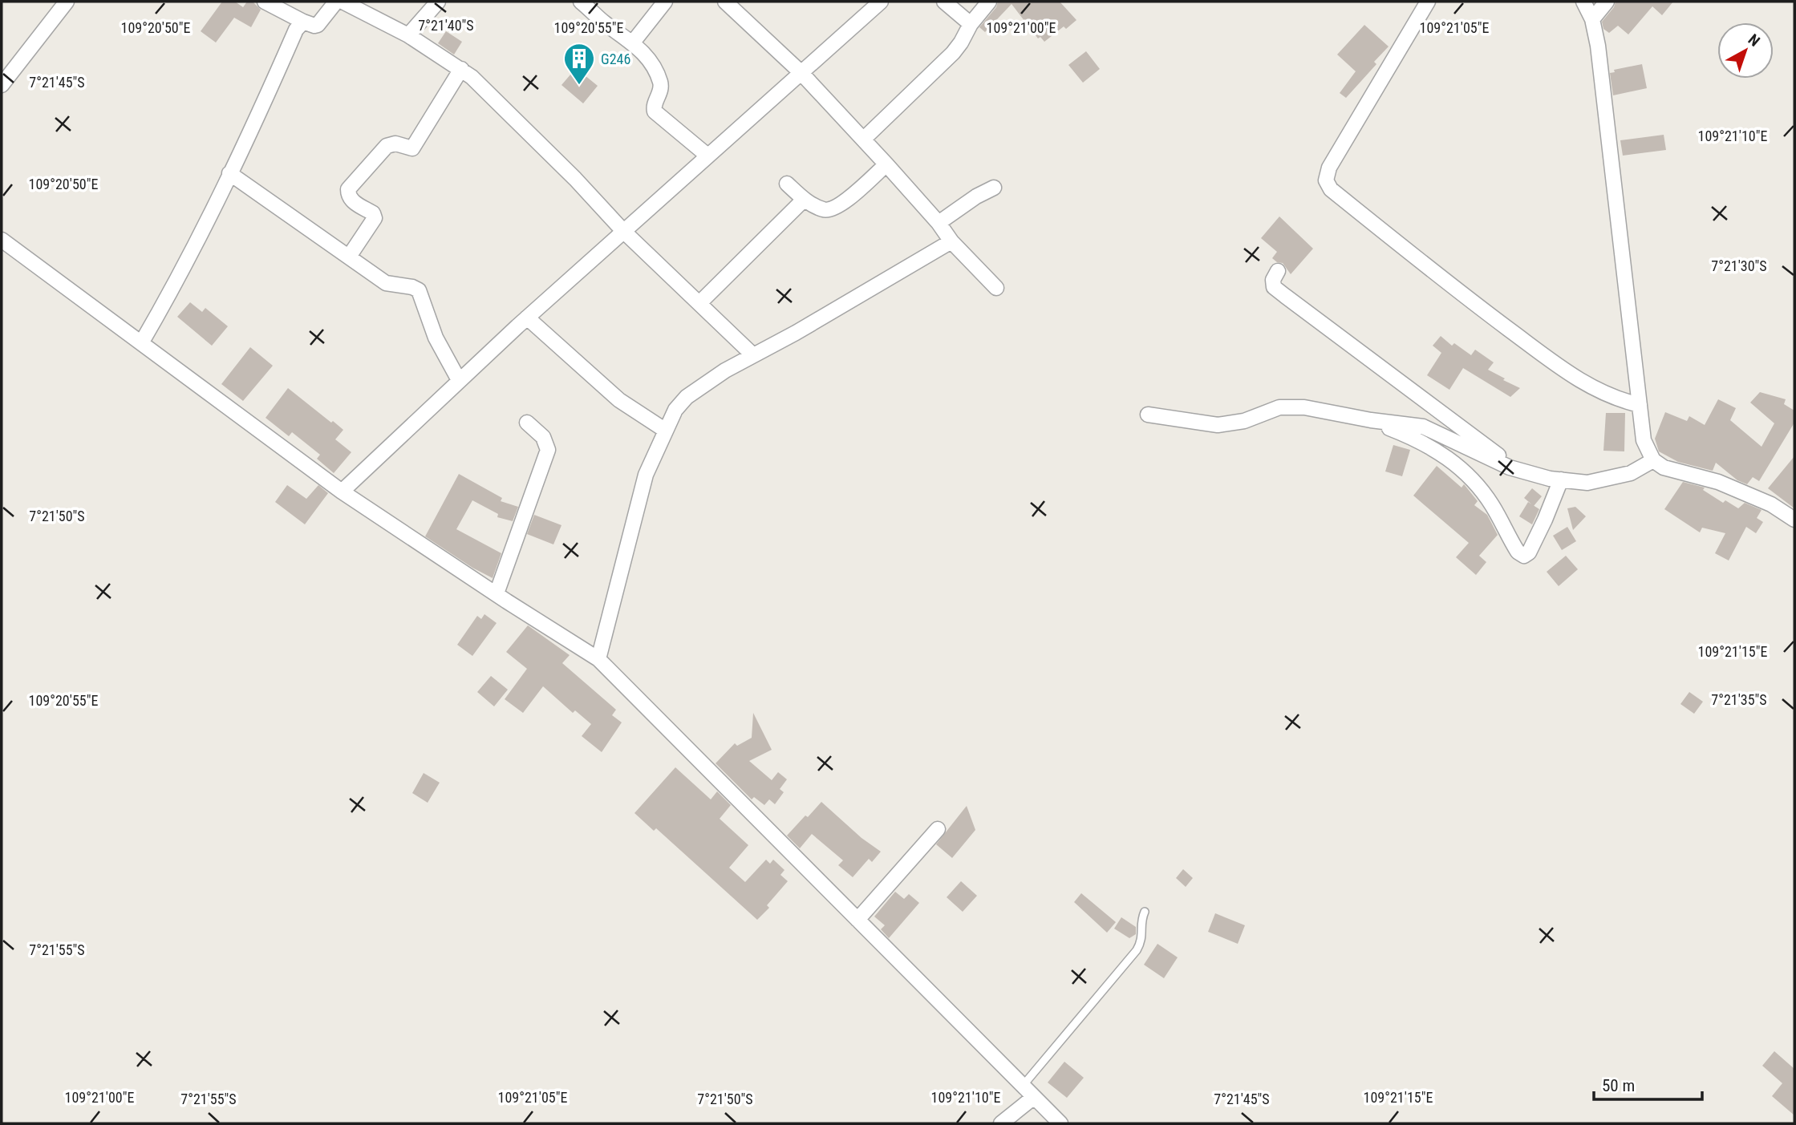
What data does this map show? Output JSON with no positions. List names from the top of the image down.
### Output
{
  "places": {
    "building": ["G246"]
  },
  "scale_bar": "50 m",
  "north": "top right",
  "coordinates": [
    "7°21'40\"S",
    "109°20'50\"E",
    "109°20'55\"E",
    "109°21'00\"E",
    "109°21'05\"E",
    "7°21'45\"S",
    "109°21'10\"E",
    "7°21'30\"S",
    "7°21'50\"S",
    "109°21'15\"E",
    "7°21'35\"S",
    "7°21'55\"S"
  ]
}
